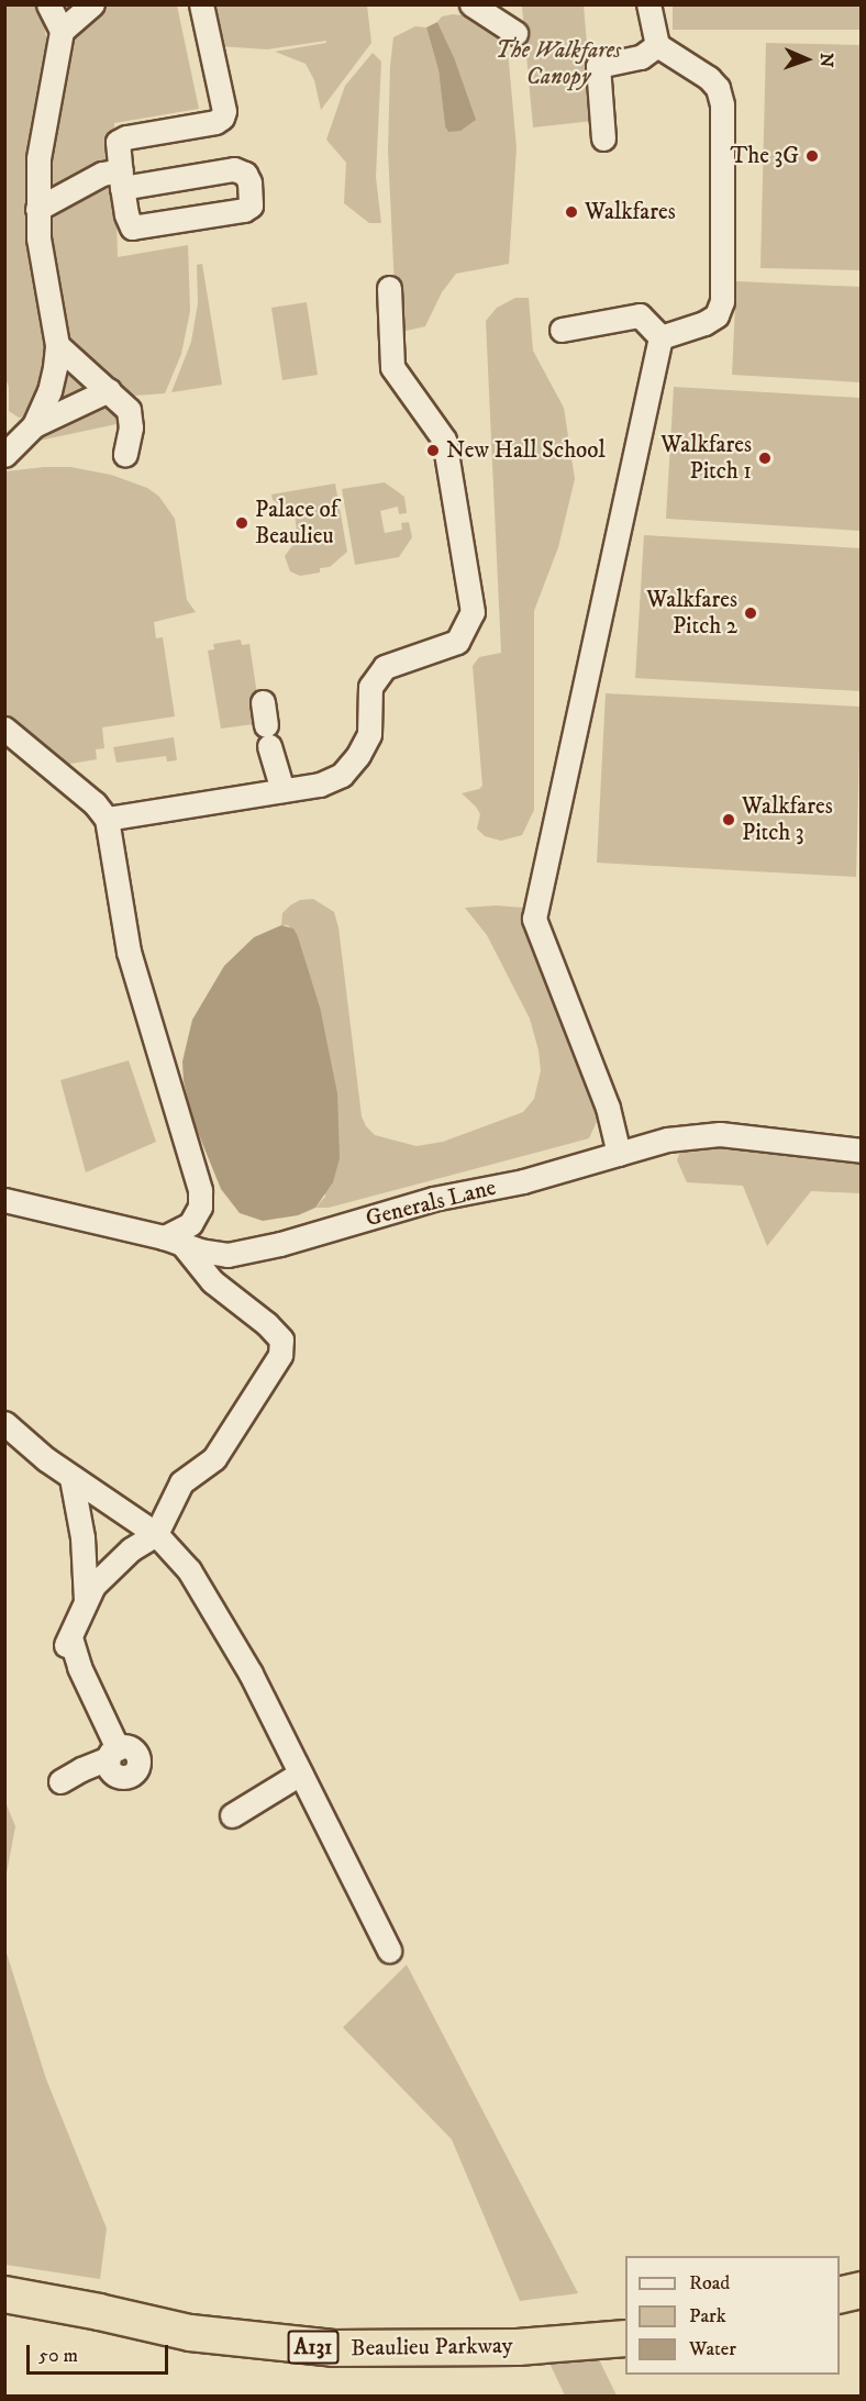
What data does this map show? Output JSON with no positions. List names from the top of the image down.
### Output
{
  "streets": {
    "highway": ["A131", "Beaulieu Parkway"],
    "street": ["Generals Lane"]
  },
  "parks": ["The Walkfares Canopy"],
  "places": [
    "The 3G",
    "Walkfares",
    "New Hall School",
    "Walkfares Pitch 1",
    "Palace of Beaulieu",
    "Walkfares Pitch 2",
    "Walkfares Pitch 3"
  ],
  "legend": ["Road", "Park", "Water"],
  "scale_bar": "50 m",
  "north": "right"
}
